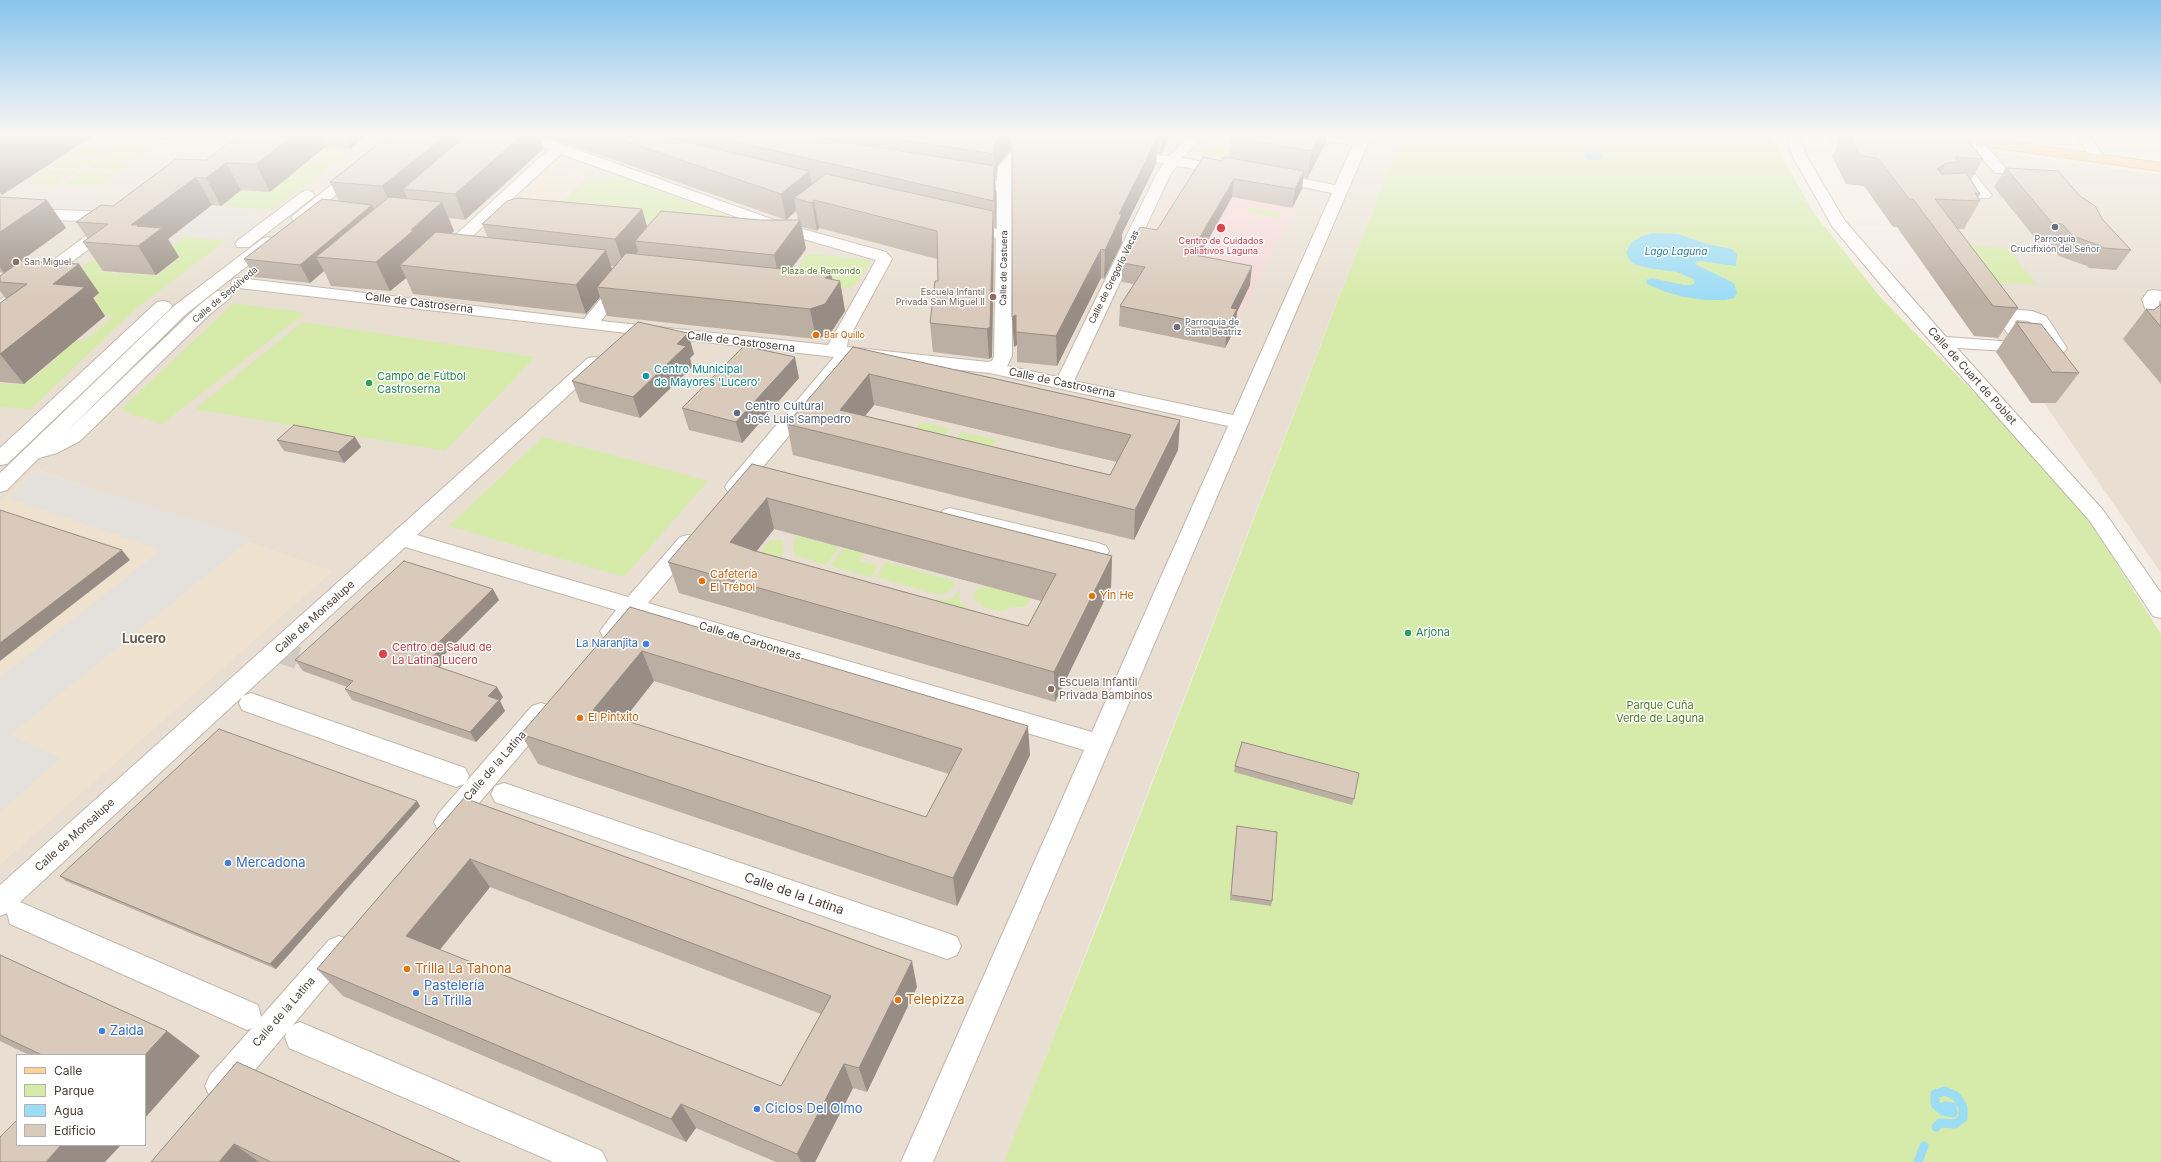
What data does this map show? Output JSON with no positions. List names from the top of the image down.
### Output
{
  "streets": {
    "street": [
      "Calle de Castuera",
      "Calle de Gregorio Vacas",
      "Calle de Sepúlveda",
      "Calle de Castroserna",
      "Calle de Cuart de Poblet",
      "Calle de Monsalupe",
      "Calle de Carboneras",
      "Calle de la Latina"
    ]
  },
  "crossings": [
    ["Calle de Castuera", "Calle de Castroserna"],
    ["Calle de Gregorio Vacas", "Calle de Castroserna"],
    ["Calle de Sepúlveda", "Calle de Castroserna"],
    ["Calle de Castroserna", "Calle de Monsalupe"],
    ["Calle de Monsalupe", "Calle de Carboneras"]
  ],
  "districts": ["Lucero"],
  "water": ["Lago Laguna"],
  "parks": ["Plaza de Remondo", "Parque Cuña Verde de Laguna"],
  "places": [
    "Parroquia Crucifixión del Señor",
    "Centro de Cuidados paliativos Laguna",
    "San Miguel",
    "Escuela Infantil Privada San Miguel II",
    "Parroquia de Santa Beatriz",
    "Bar Quillo",
    "Centro Municipal de Mayores 'Lucero'",
    "Campo de Fútbol Castroserna",
    "Centro Cultural José Luis Sampedro",
    "Cafetería El Trébol",
    "Yin He",
    "Arjona",
    "La Naranjita",
    "Centro de Salud de La Latina Lucero",
    "Escuela Infantil Privada Bambinos",
    "El Pintxito",
    "Mercadona",
    "Trilla La Tahona",
    "Pastelería La Trilla",
    "Telepizza",
    "Zaida",
    "Ciclos Del Olmo"
  ],
  "legend": [
    "Calle",
    "Parque",
    "Agua",
    "Edificio"
  ]
}
